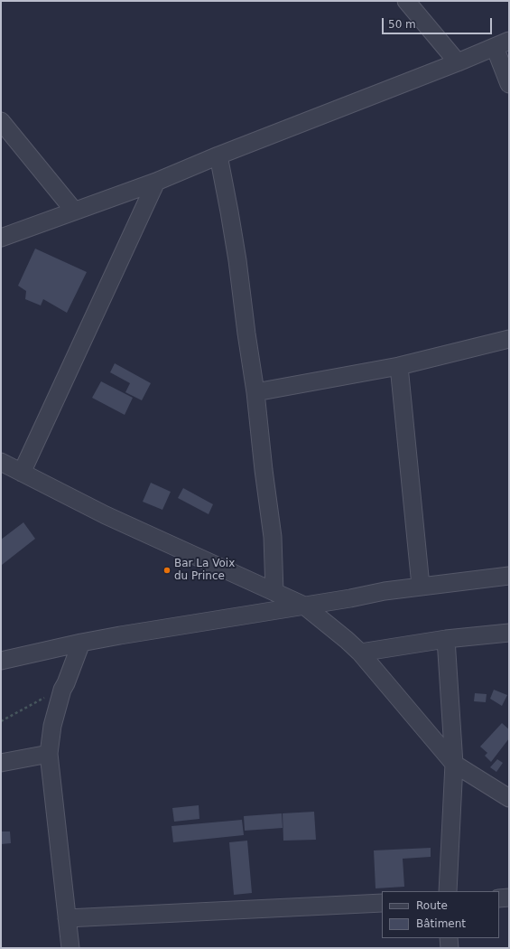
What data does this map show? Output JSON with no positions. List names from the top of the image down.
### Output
{
  "places": ["Bar La Voix du Prince"],
  "legend": ["Route", "Bâtiment"],
  "scale_bar": "50 m"
}
